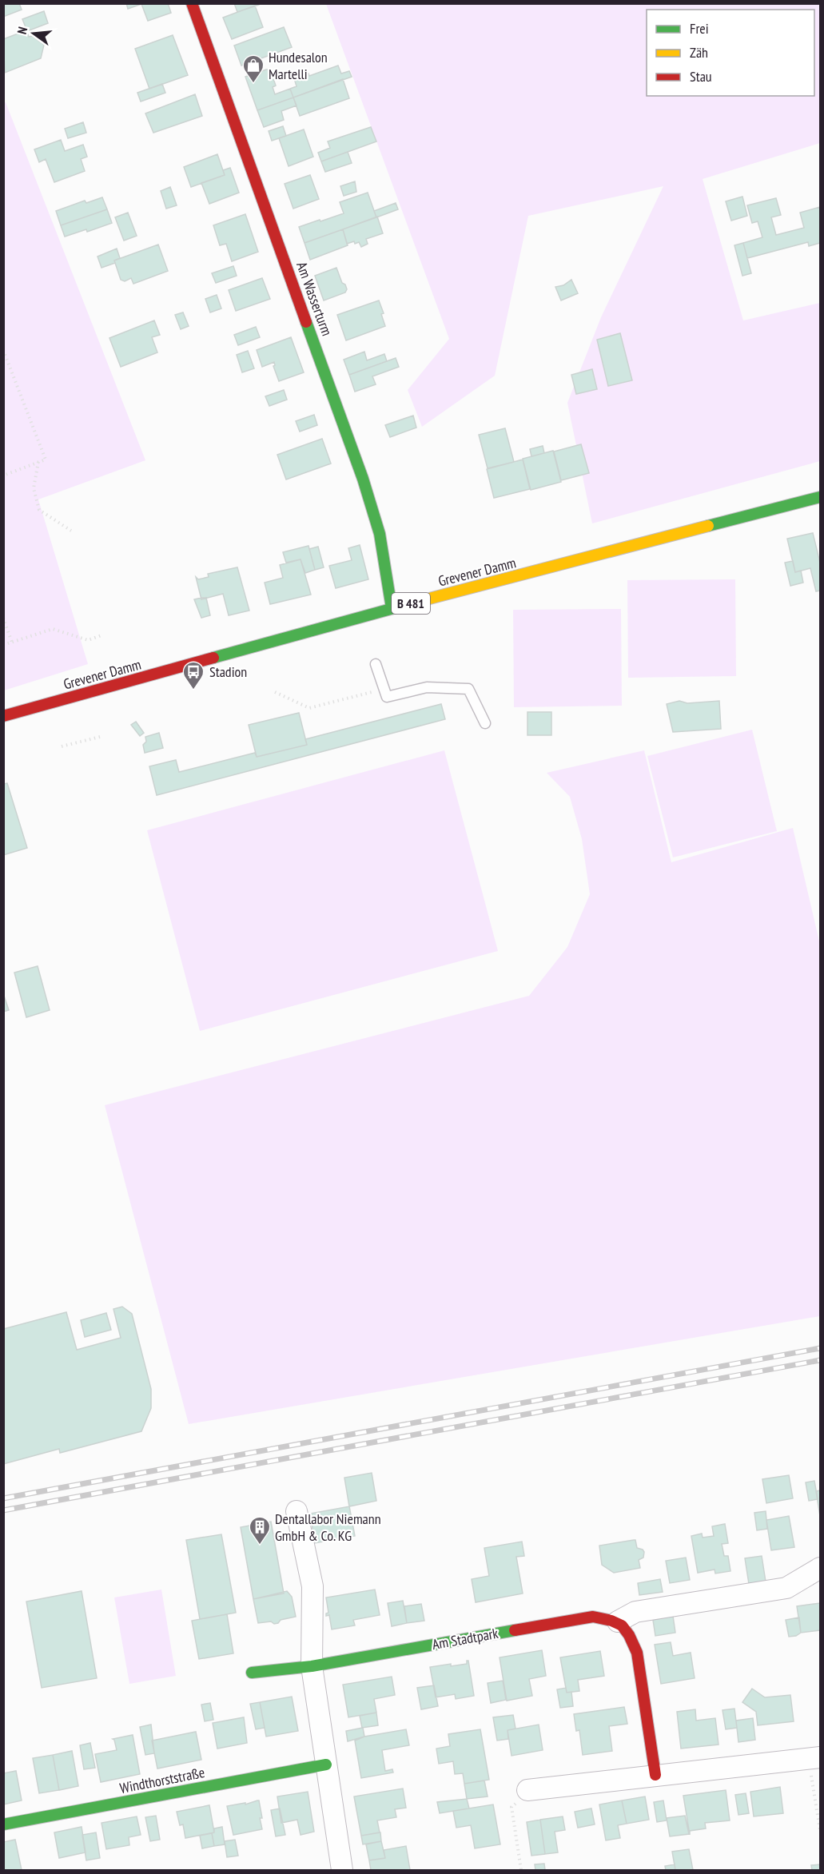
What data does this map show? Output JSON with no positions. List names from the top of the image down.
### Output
{
  "streets": {
    "street": [
      "Am Wasserturm",
      "Grevener Damm",
      "B 481",
      "Am Stadtpark",
      "Windthorststraße"
    ]
  },
  "crossings": [
    ["Am Wasserturm", "Grevener Damm"]
  ],
  "places": {
    "shop": ["Hundesalon Martelli"],
    "bus stop": ["Stadion"],
    "building": ["Dentallabor Niemann GmbH & Co. KG"]
  },
  "legend": ["Frei", "Zäh", "Stau"],
  "north": "left"
}
